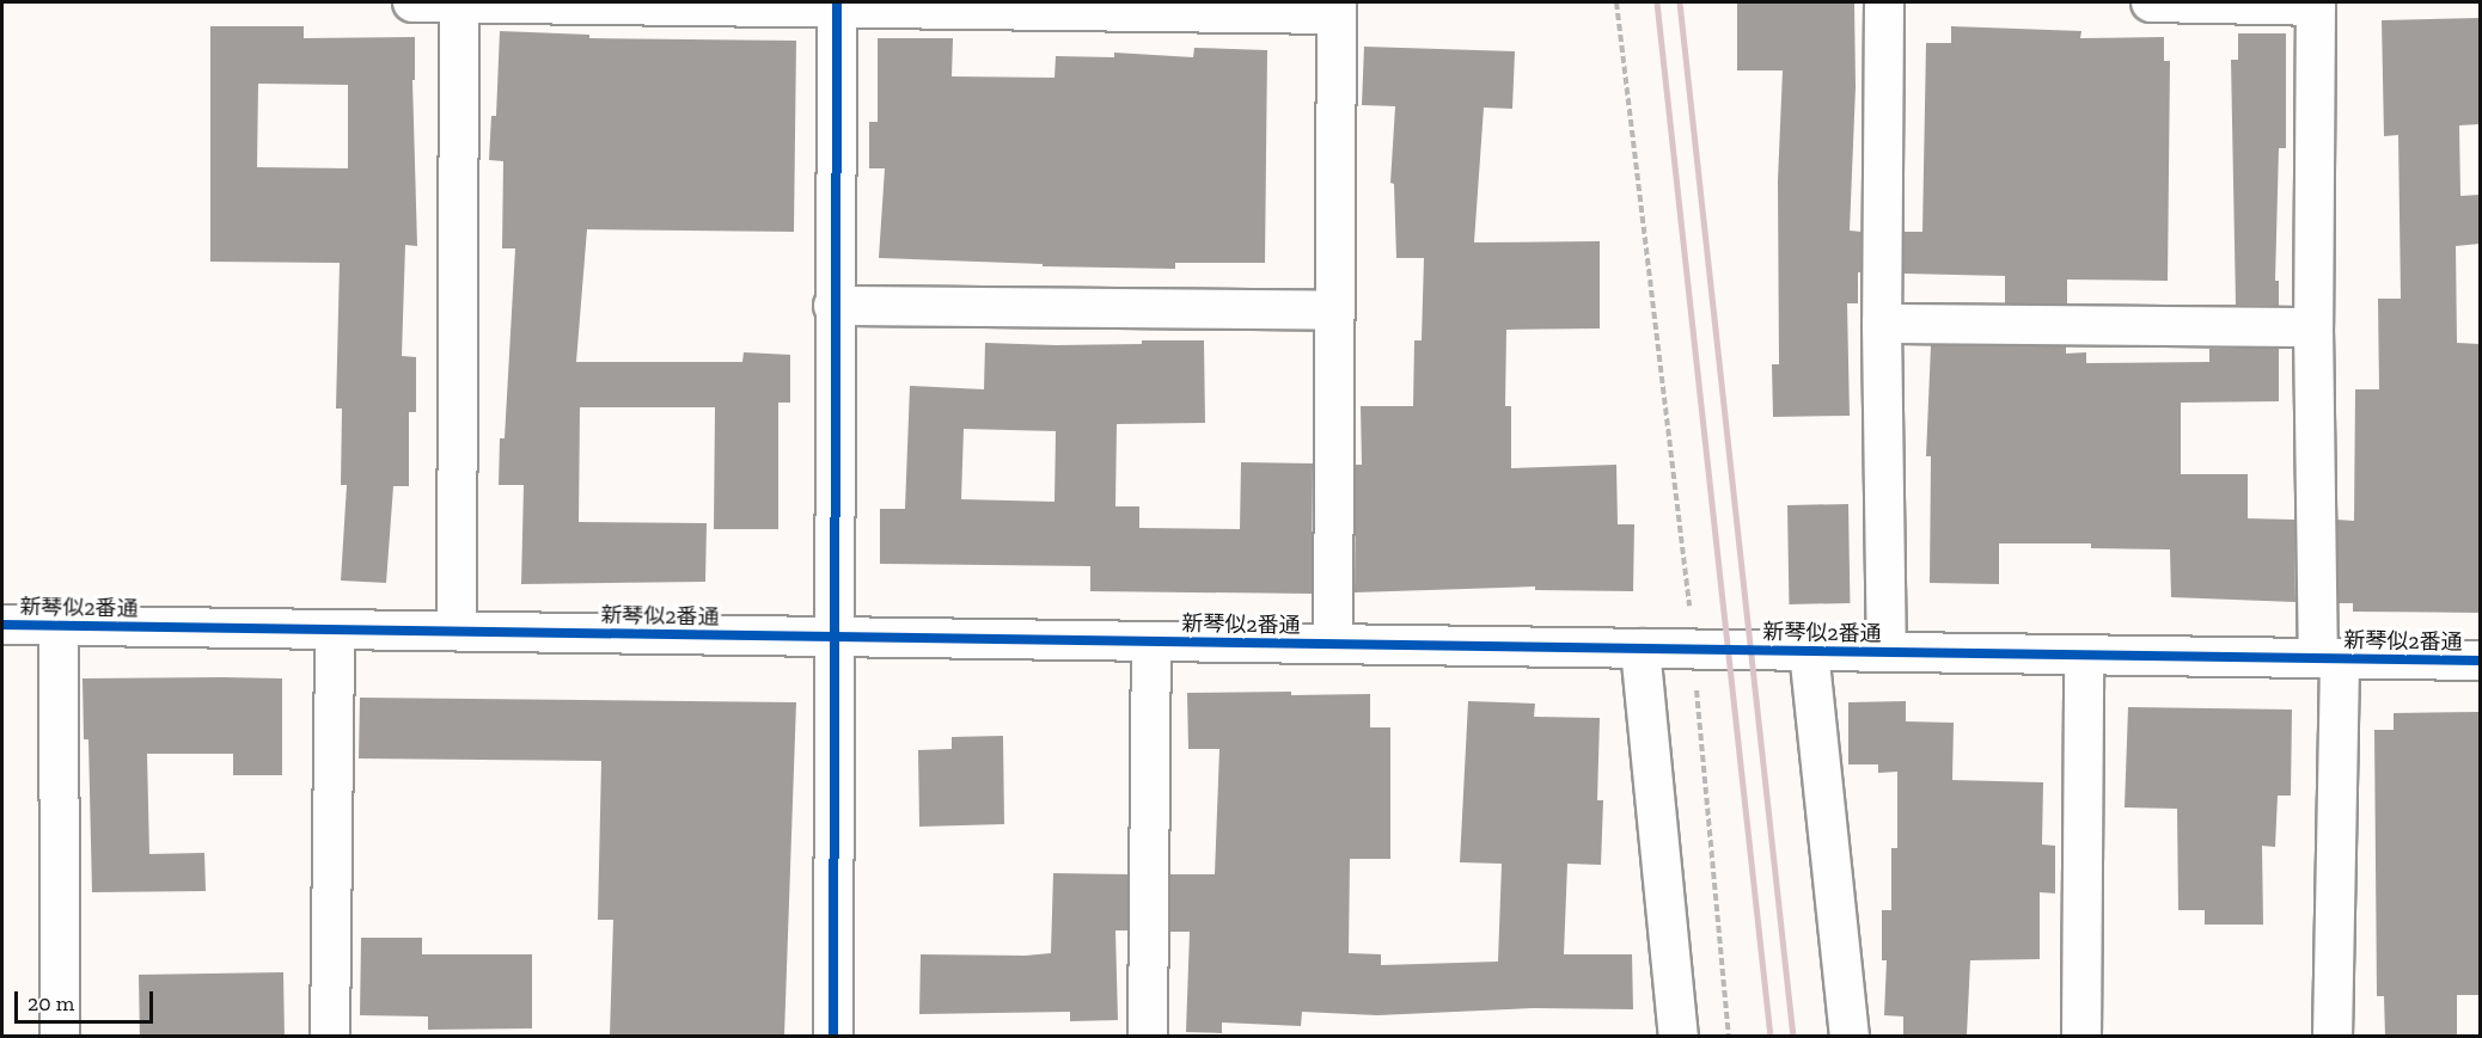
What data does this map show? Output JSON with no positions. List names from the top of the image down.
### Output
{
  "streets": {
    "street": ["新琴似2番通"]
  },
  "scale_bar": "20 m"
}
